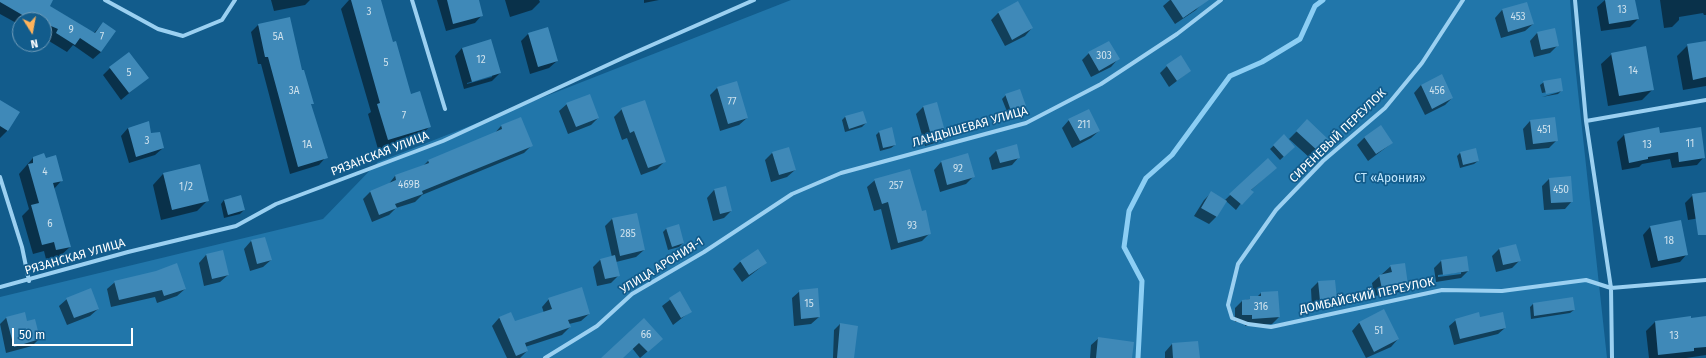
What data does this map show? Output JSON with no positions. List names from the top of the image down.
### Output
{
  "streets": {
    "street": [
      "ЛАНДЫШЕВАЯ УЛИЦА",
      "СИРЕНЕВЫЙ ПЕРЕУЛОК",
      "РЯЗАНСКАЯ УЛИЦА",
      "УЛИЦА АРОНИЯ-1",
      "ДОМБАЙСКИЙ ПЕРЕУЛОК"
    ]
  },
  "crossings": [
    ["ЛАНДЫШЕВАЯ УЛИЦА", "УЛИЦА АРОНИЯ-1"],
    ["СИРЕНЕВЫЙ ПЕРЕУЛОК", "ДОМБАЙСКИЙ ПЕРЕУЛОК"]
  ],
  "parks": ["СТ «Арония»"],
  "house_numbers": [
    "13",
    "3",
    "453",
    "9",
    "7",
    "5А",
    "303",
    "12",
    "5",
    "14",
    "5",
    "3А",
    "456",
    "77",
    "7",
    "211",
    "451",
    "3",
    "11",
    "1А",
    "13",
    "92",
    "4",
    "469В",
    "257",
    "1/2",
    "450",
    "6",
    "93",
    "285",
    "18",
    "15",
    "316",
    "51",
    "66",
    "13"
  ],
  "scale_bar": "50 m",
  "north": "bottom"
}
